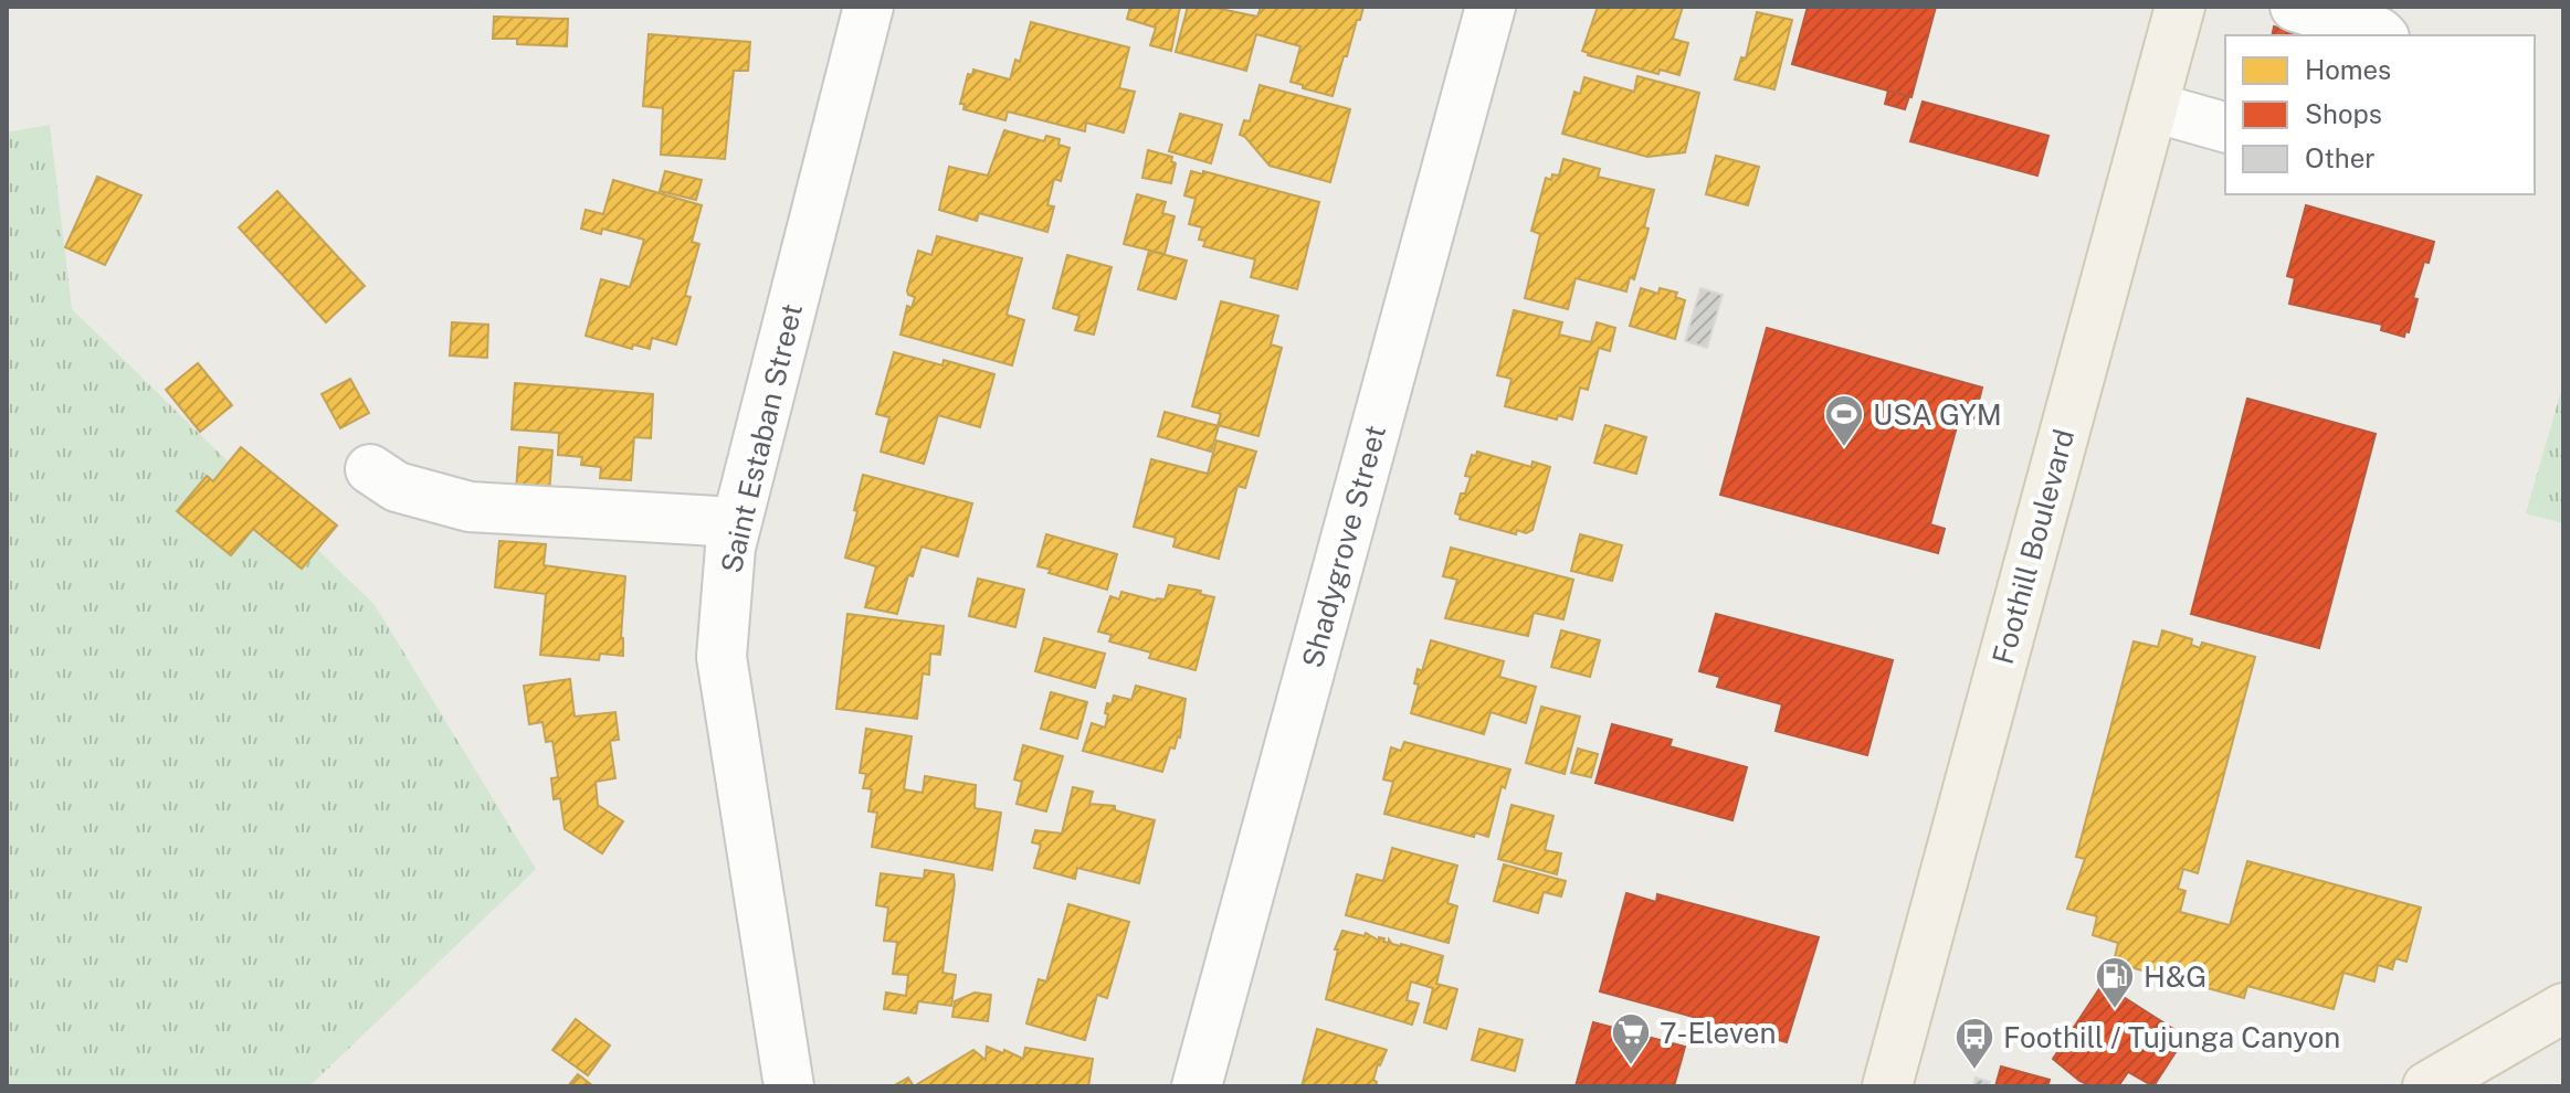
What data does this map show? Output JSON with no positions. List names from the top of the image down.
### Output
{
  "streets": {
    "main road": ["Foothill Boulevard"],
    "street": ["Saint Estaban Street", "Shadygrove Street"]
  },
  "places": {
    "sports": ["USA GYM"],
    "fuel station": ["H&G"],
    "supermarket": ["7-Eleven"],
    "bus stop": ["Foothill / Tujunga Canyon"]
  },
  "legend": ["Homes", "Shops", "Other"]
}
